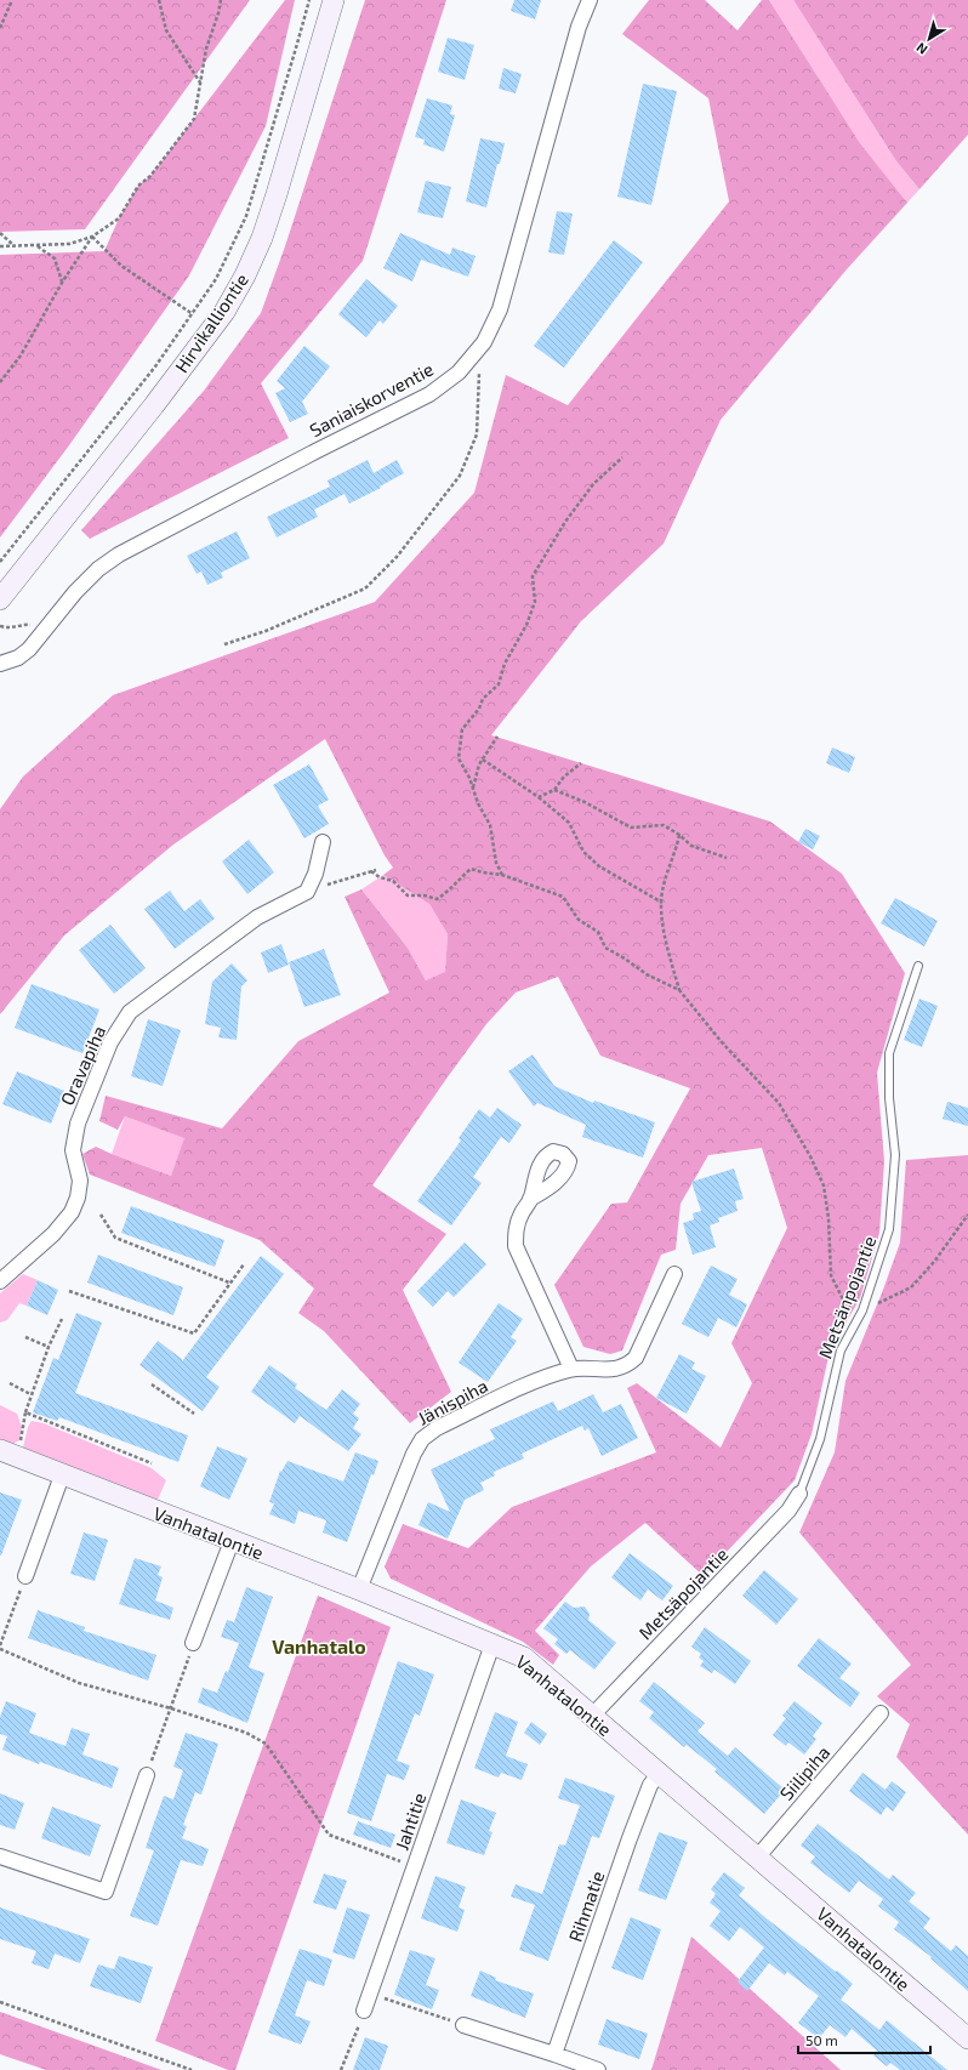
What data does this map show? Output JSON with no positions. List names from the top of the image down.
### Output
{
  "streets": {
    "street": [
      "Hirvikalliontie",
      "Saniaiskorventie",
      "Oravapiha",
      "Jänispiha",
      "Vanhatalontie",
      "Metsäpojantie",
      "Siilipiha",
      "Jahtitie",
      "Rihmatie"
    ],
    "lane": ["Metsänpojantie"]
  },
  "crossings": [
    ["Metsänpojantie", "Metsäpojantie"],
    ["Jänispiha", "Vanhatalontie"],
    ["Vanhatalontie", "Metsäpojantie"],
    ["Vanhatalontie", "Siilipiha"],
    ["Vanhatalontie", "Jahtitie"],
    ["Vanhatalontie", "Rihmatie"]
  ],
  "districts": ["Vanhatalo"],
  "scale_bar": "50 m",
  "north": "bottom left"
}
